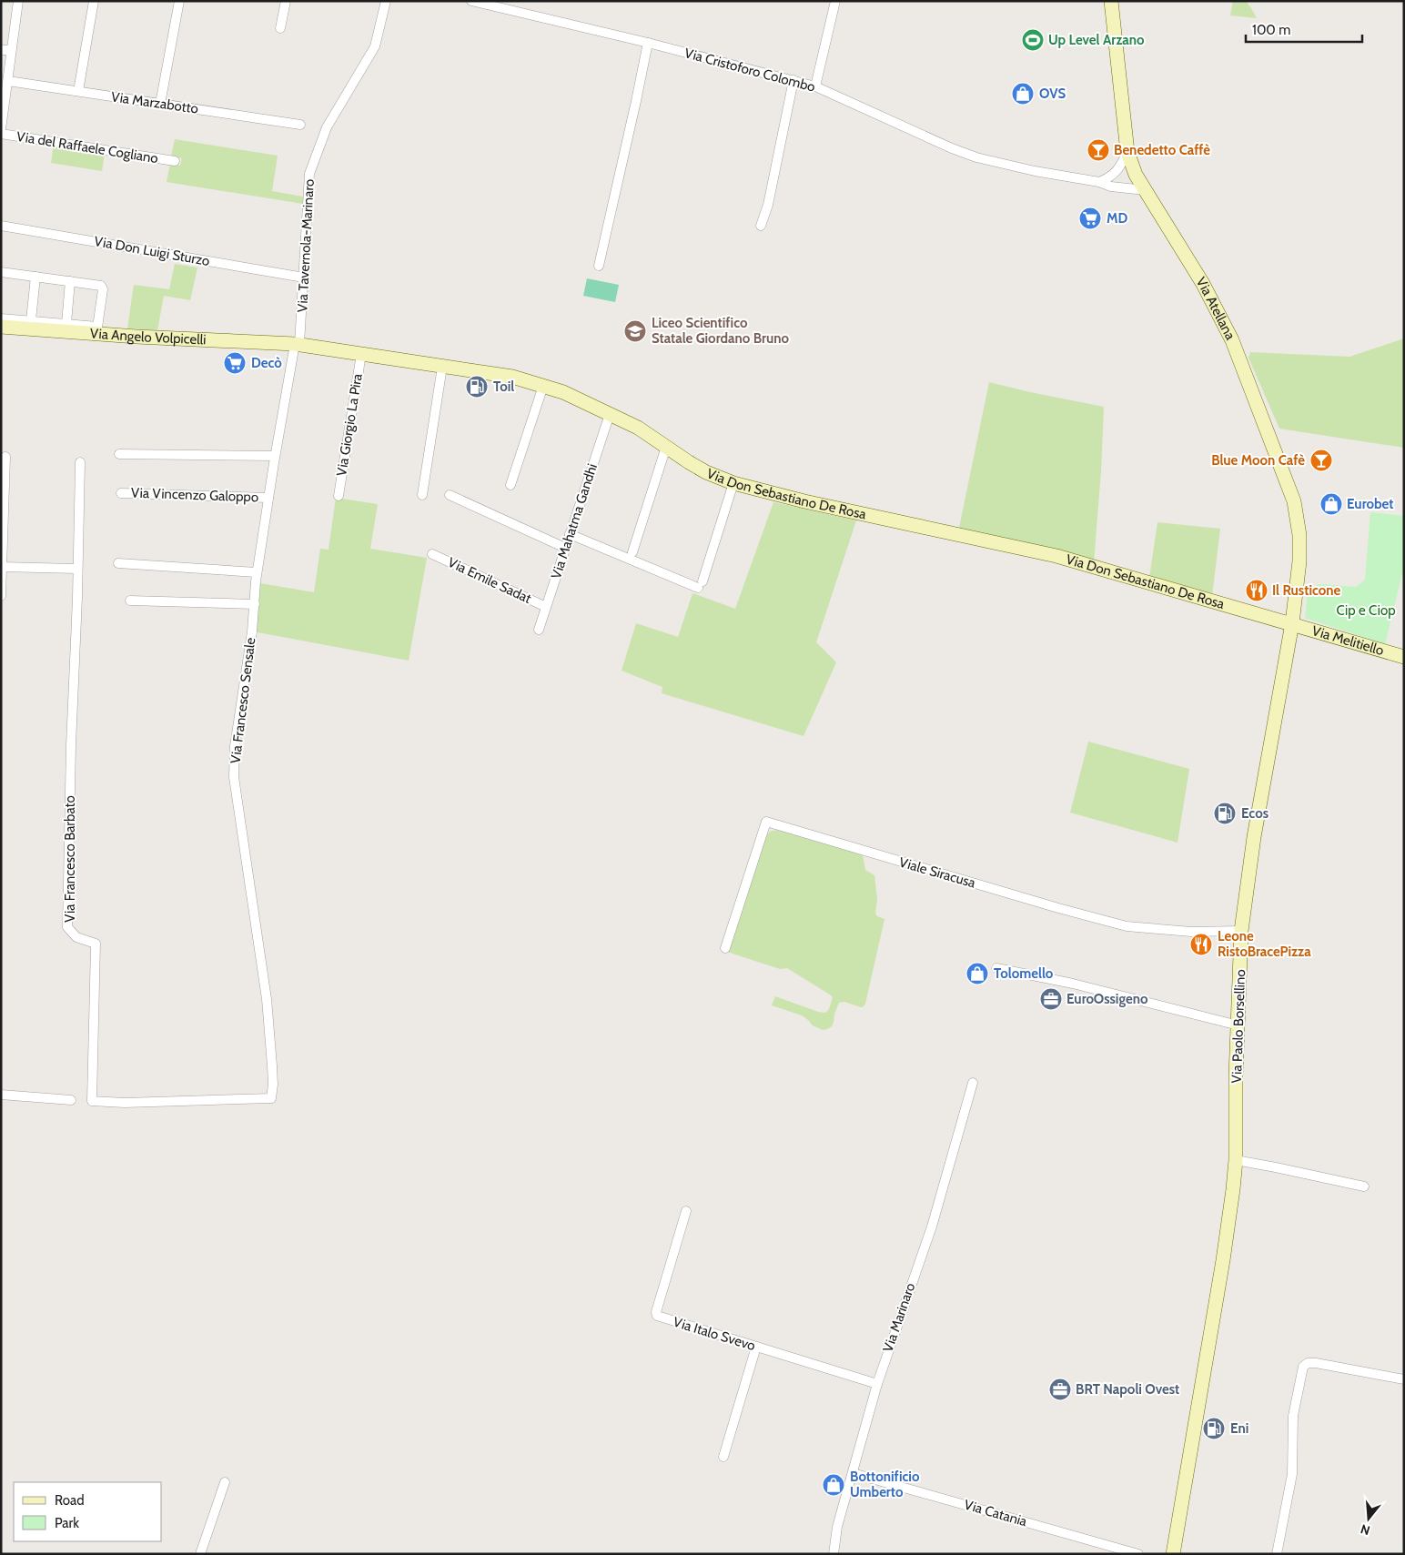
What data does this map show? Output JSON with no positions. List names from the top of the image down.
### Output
{
  "streets": {
    "main road": [
      "Via Atellana",
      "Via Angelo Volpicelli",
      "Via Don Sebastiano De Rosa",
      "Via Melitiello",
      "Via Paolo Borsellino"
    ],
    "street": [
      "Via Cristoforo Colombo",
      "Via Marzabotto",
      "Via del Raffaele Cogliano",
      "Via Tavernola-Marinaro",
      "Via Don Luigi Sturzo",
      "Via Giorgio La Pira",
      "Via Vincenzo Galoppo",
      "Via Mahatma Gandhi",
      "Via Emile Sadat",
      "Via Francesco Sensale",
      "Via Francesco Barbato",
      "Viale Siracusa",
      "Via Marinaro",
      "Via Italo Svevo",
      "Via Catania"
    ]
  },
  "crossings": [
    ["Via Cristoforo Colombo", "Via Atellana"],
    ["Via Tavernola-Marinaro", "Via Don Luigi Sturzo"],
    ["Via Tavernola-Marinaro", "Via Angelo Volpicelli"],
    ["Via Tavernola-Marinaro", "Via Don Sebastiano De Rosa"],
    ["Via Tavernola-Marinaro", "Via Francesco Sensale"],
    ["Via Atellana", "Via Don Sebastiano De Rosa"],
    ["Via Atellana", "Via Melitiello"],
    ["Via Atellana", "Via Paolo Borsellino"],
    ["Via Angelo Volpicelli", "Via Don Sebastiano De Rosa"],
    ["Via Angelo Volpicelli", "Via Francesco Sensale"],
    ["Via Giorgio La Pira", "Via Don Sebastiano De Rosa"],
    ["Via Don Sebastiano De Rosa", "Via Mahatma Gandhi"],
    ["Via Don Sebastiano De Rosa", "Via Melitiello"],
    ["Via Don Sebastiano De Rosa", "Via Francesco Sensale"],
    ["Via Don Sebastiano De Rosa", "Via Paolo Borsellino"],
    ["Via Vincenzo Galoppo", "Via Francesco Sensale"],
    ["Via Mahatma Gandhi", "Via Emile Sadat"],
    ["Via Melitiello", "Via Paolo Borsellino"],
    ["Via Francesco Sensale", "Via Francesco Barbato"],
    ["Viale Siracusa", "Via Paolo Borsellino"],
    ["Via Marinaro", "Via Italo Svevo"],
    ["Via Marinaro", "Via Catania"]
  ],
  "parks": ["Cip e Ciop"],
  "places": {
    "sports": ["Up Level Arzano"],
    "shop": [
      "OVS",
      "Eurobet",
      "Tolomello",
      "Bottonificio Umberto"
    ],
    "bar": ["Benedetto Caffè", "Blue Moon Cafè"],
    "supermarket": ["MD", "Decò"],
    "school or university": ["Liceo Scientifico Statale Giordano Bruno"],
    "fuel station": ["Toil", "Ecos", "Eni"],
    "restaurant": ["Il Rusticone", "Leone RistoBracePizza"],
    "office": ["EuroOssigeno", "BRT Napoli Ovest"]
  },
  "legend": ["Road", "Park"],
  "scale_bar": "100 m",
  "north": "bottom"
}
